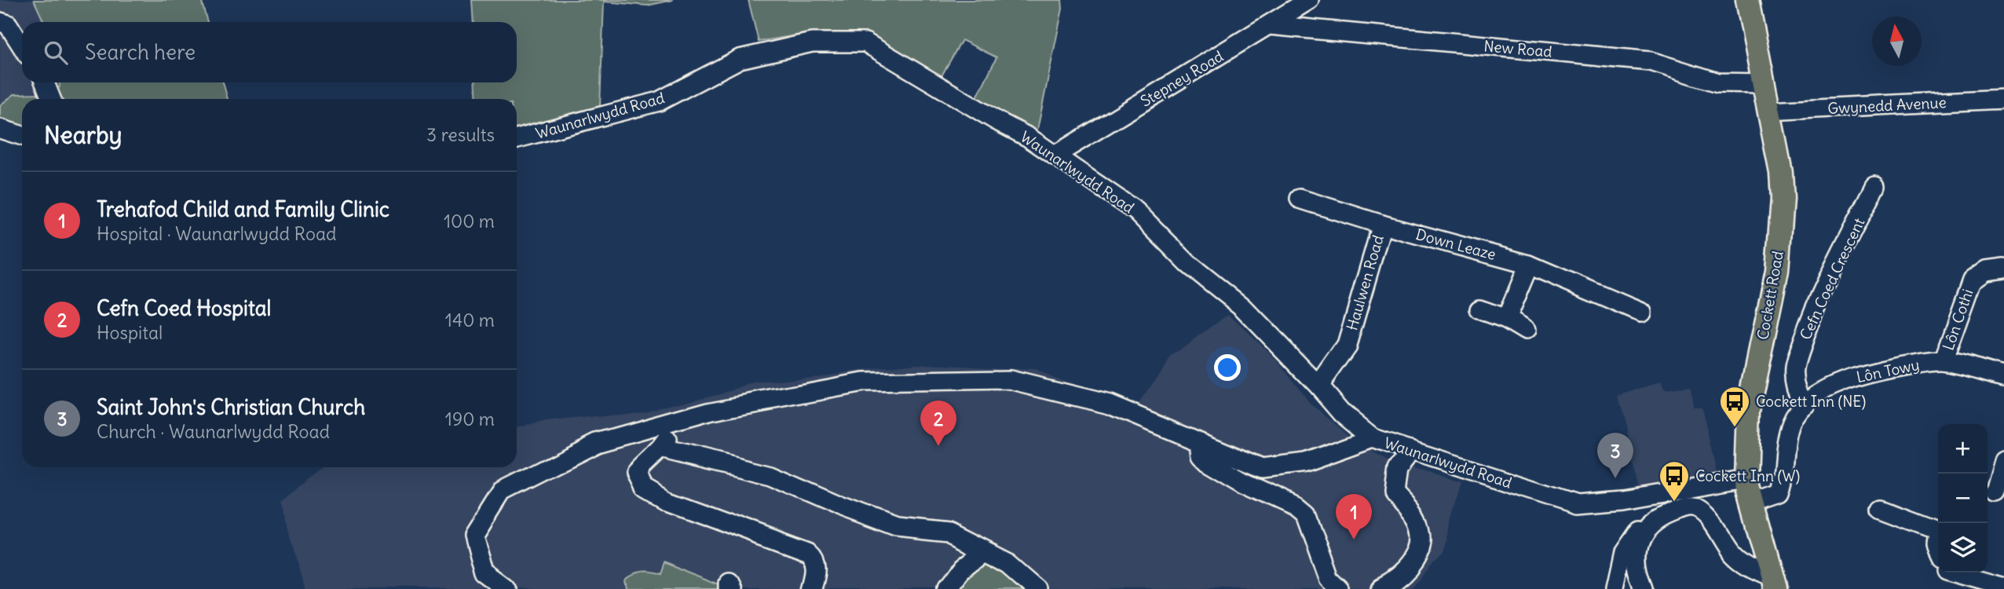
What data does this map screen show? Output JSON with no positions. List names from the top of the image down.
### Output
{
  "streets": {
    "main road": ["Cockett Road"],
    "street": [
      "New Road",
      "Stepney Road",
      "Gwynedd Avenue",
      "Waunarlwydd Road",
      "Down Leaze",
      "Cefn Coed Crescent",
      "Haulwen Road",
      "Lôn Cothi",
      "Lôn Towy"
    ]
  },
  "crossings": [
    ["New Road", "Stepney Road"],
    ["New Road", "Cockett Road"],
    ["Stepney Road", "Waunarlwydd Road"],
    ["Gwynedd Avenue", "Cockett Road"],
    ["Waunarlwydd Road", "Haulwen Road"],
    ["Waunarlwydd Road", "Cockett Road"],
    ["Down Leaze", "Haulwen Road"],
    ["Cefn Coed Crescent", "Lôn Towy"],
    ["Cockett Road", "Lôn Towy"],
    ["Lôn Cothi", "Lôn Towy"]
  ],
  "places": {
    "bus stop": ["Cockett Inn (NE)", "Cockett Inn (W)"]
  },
  "north": "top",
  "page": {
    "search": "Search here",
    "heading": ["Nearby", "3 results"],
    "list": [
      {
        "mark": "1",
        "name": "Trehafod Child and Family Clinic",
        "note": "Hospital · Waunarlwydd Road",
        "value": "100 m"
      },
      {
        "mark": "2",
        "name": "Cefn Coed Hospital",
        "note": "Hospital",
        "value": "140 m"
      },
      {
        "mark": "3",
        "name": "Saint John's Christian Church",
        "note": "Church · Waunarlwydd Road",
        "value": "190 m"
      }
    ],
    "pins": ["2", "3", "1"],
    "map_buttons": ["+", "−"]
  }
}
